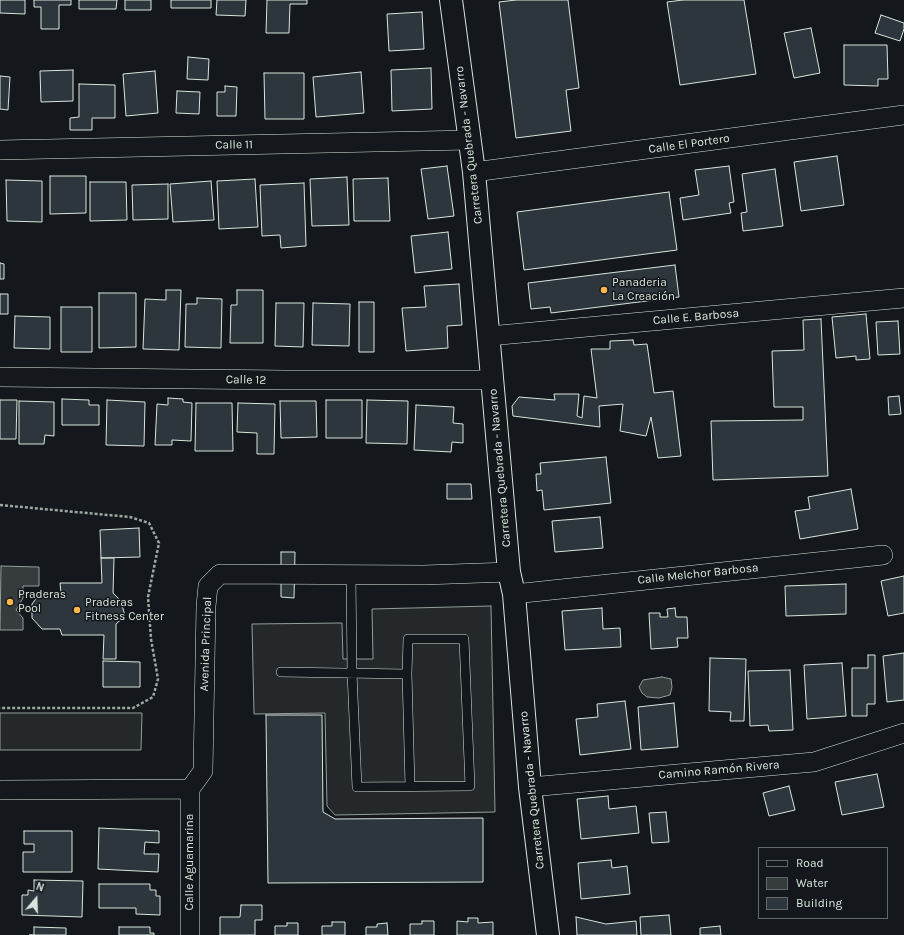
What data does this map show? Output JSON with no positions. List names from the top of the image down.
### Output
{
  "streets": {
    "street": [
      "Calle El Portero",
      "Calle 11",
      "Carretera Quebrada - Navarro",
      "Calle E. Barbosa",
      "Calle 12",
      "Calle Melchor Barbosa",
      "Avenida Principal",
      "Camino Ramón Rivera",
      "Calle Aguamarina"
    ]
  },
  "crossings": [
    ["Calle El Portero", "Carretera Quebrada - Navarro"],
    ["Calle 11", "Carretera Quebrada - Navarro"],
    ["Carretera Quebrada - Navarro", "Calle E. Barbosa"],
    ["Carretera Quebrada - Navarro", "Calle 12"],
    ["Carretera Quebrada - Navarro", "Calle Melchor Barbosa"],
    ["Carretera Quebrada - Navarro", "Avenida Principal"],
    ["Carretera Quebrada - Navarro", "Camino Ramón Rivera"],
    ["Avenida Principal", "Calle Aguamarina"]
  ],
  "places": ["Panaderia La Creación", "Praderas Pool", "Praderas Fitness Center"],
  "legend": ["Road", "Water", "Building"],
  "north": "top"
}
